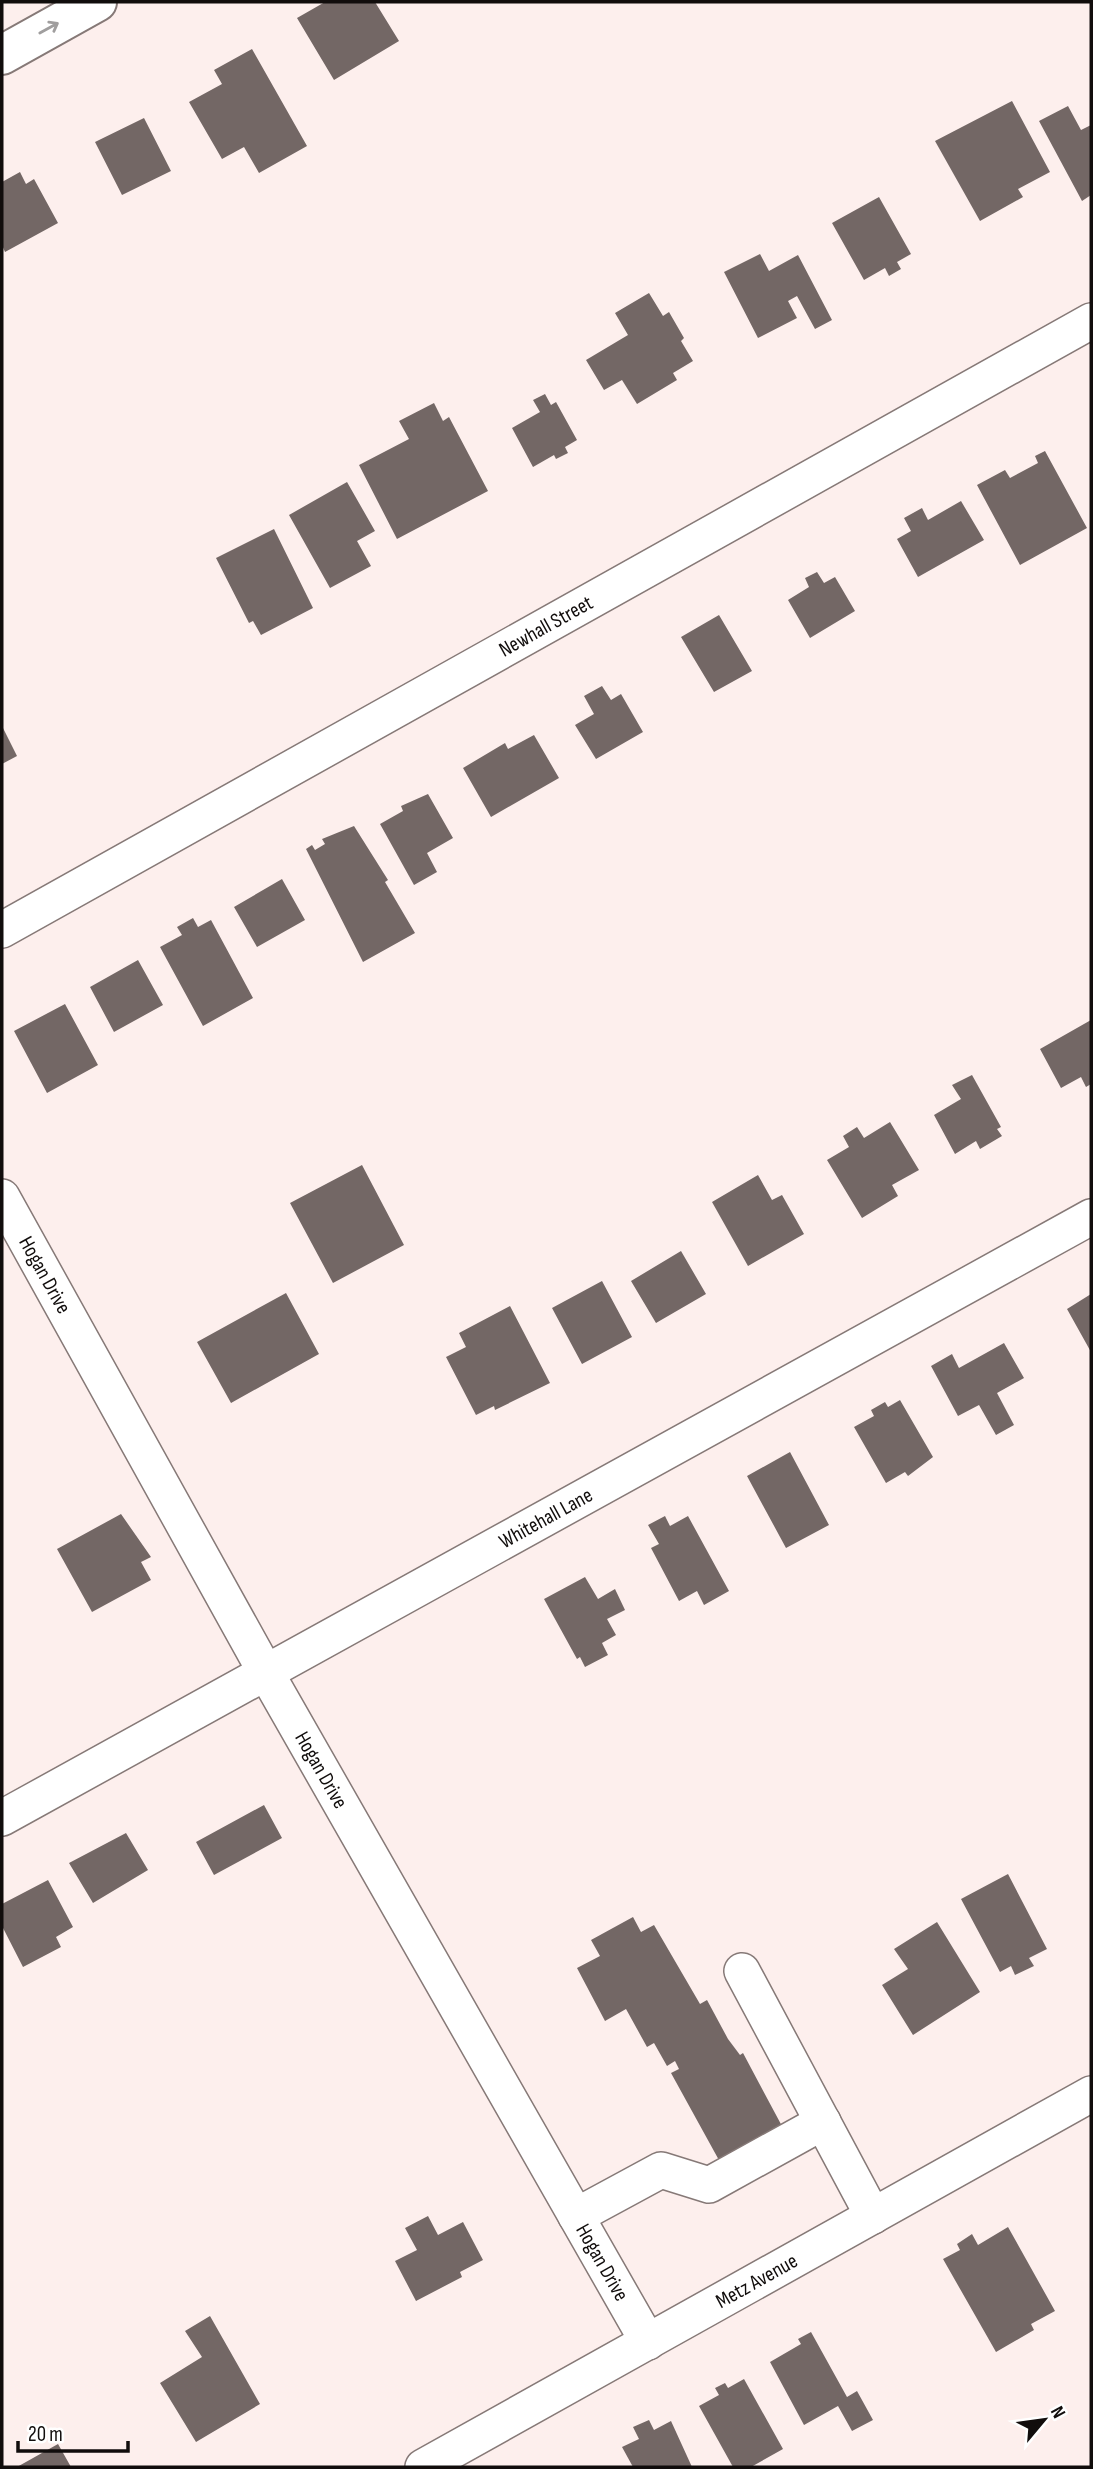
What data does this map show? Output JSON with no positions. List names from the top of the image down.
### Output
{
  "streets": {
    "street": [
      "Newhall Street",
      "Hogan Drive",
      "Whitehall Lane",
      "Metz Avenue"
    ]
  },
  "crossings": [
    ["Hogan Drive", "Whitehall Lane"],
    ["Hogan Drive", "Metz Avenue"]
  ],
  "scale_bar": "20 m",
  "north": "top right"
}
